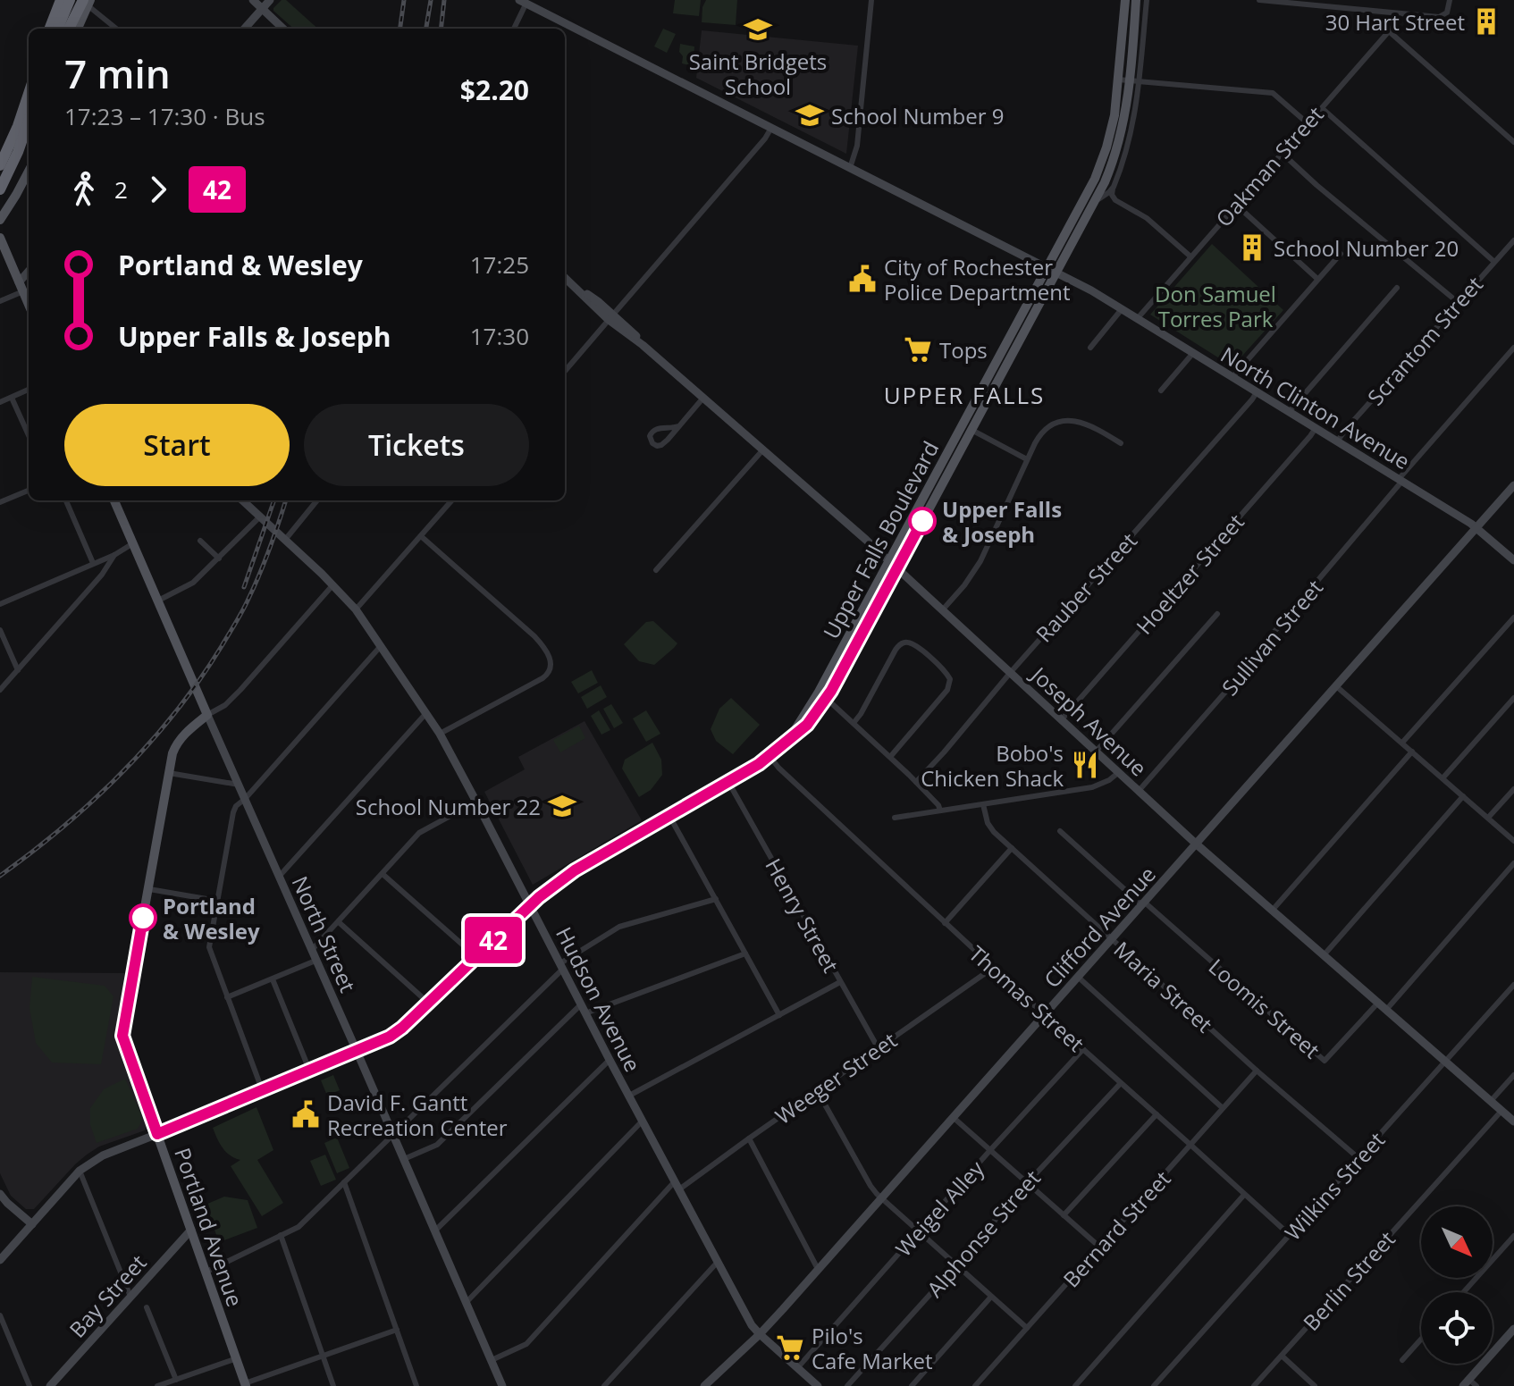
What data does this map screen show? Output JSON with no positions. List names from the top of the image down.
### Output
{
  "streets": {
    "main road": [
      "North Clinton Avenue",
      "Upper Falls Boulevard",
      "Joseph Avenue",
      "Clifford Avenue",
      "North Street",
      "Hudson Avenue",
      "Portland Avenue",
      "Bay Street"
    ],
    "street": [
      "Oakman Street",
      "Scrantom Street",
      "Hoeltzer Street",
      "Rauber Street",
      "Sullivan Street",
      "Henry Street",
      "Maria Street",
      "Thomas Street",
      "Loomis Street",
      "Weeger Street",
      "Wilkins Street",
      "Weigel Alley",
      "Bernard Street",
      "Alphonse Street",
      "Berlin Street"
    ]
  },
  "crossings": [
    ["Oakman Street", "North Clinton Avenue"],
    ["Scrantom Street", "North Clinton Avenue"],
    ["North Clinton Avenue", "Upper Falls Boulevard"],
    ["North Clinton Avenue", "Hoeltzer Street"],
    ["North Clinton Avenue", "Rauber Street"],
    ["North Clinton Avenue", "Sullivan Street"],
    ["North Clinton Avenue", "Clifford Avenue"],
    ["Upper Falls Boulevard", "Joseph Avenue"],
    ["Upper Falls Boulevard", "Henry Street"],
    ["Upper Falls Boulevard", "North Street"],
    ["Upper Falls Boulevard", "Thomas Street"],
    ["Upper Falls Boulevard", "Hudson Avenue"],
    ["Upper Falls Boulevard", "Portland Avenue"],
    ["Hoeltzer Street", "Joseph Avenue"],
    ["Rauber Street", "Joseph Avenue"],
    ["Sullivan Street", "Joseph Avenue"],
    ["Joseph Avenue", "Clifford Avenue"],
    ["Joseph Avenue", "Loomis Street"],
    ["Joseph Avenue", "Wilkins Street"],
    ["Joseph Avenue", "Berlin Street"],
    ["Henry Street", "Weeger Street"],
    ["Clifford Avenue", "Maria Street"],
    ["Clifford Avenue", "Thomas Street"],
    ["Clifford Avenue", "Hudson Avenue"],
    ["Clifford Avenue", "Loomis Street"],
    ["North Street", "Weeger Street"],
    ["North Street", "Portland Avenue"],
    ["Maria Street", "Wilkins Street"],
    ["Maria Street", "Bernard Street"],
    ["Thomas Street", "Weeger Street"],
    ["Thomas Street", "Wilkins Street"],
    ["Thomas Street", "Weigel Alley"],
    ["Thomas Street", "Bernard Street"],
    ["Thomas Street", "Alphonse Street"],
    ["Hudson Avenue", "Weeger Street"],
    ["Hudson Avenue", "Weigel Alley"],
    ["Portland Avenue", "Bay Street"]
  ],
  "districts": ["UPPER FALLS"],
  "parks": ["Don Samuel Torres Park"],
  "places": {
    "building": ["30 Hart Street", "School Number 20"],
    "school or university": ["Saint Bridgets School", "School Number 9", "School Number 22"],
    "public building": ["City of Rochester Police Department", "David F. Gantt Recreation Center"],
    "supermarket": ["Tops", "Pilo's Cafe Market"],
    "other": ["Upper Falls & Joseph", "Portland & Wesley"],
    "restaurant": ["Bobo's Chicken Shack"]
  },
  "lines": ["bus line 42"],
  "north": "bottom right",
  "page": {
    "on_map": "42",
    "heading": ["7 min", "17:23 – 17:30 · Bus", "$2.20"],
    "legs": ["2", "42"],
    "list": [
      {
        "name": "Portland & Wesley",
        "value": "17:25"
      },
      {
        "name": "Upper Falls & Joseph",
        "value": "17:30"
      }
    ],
    "buttons": ["Start", "Tickets"]
  }
}
